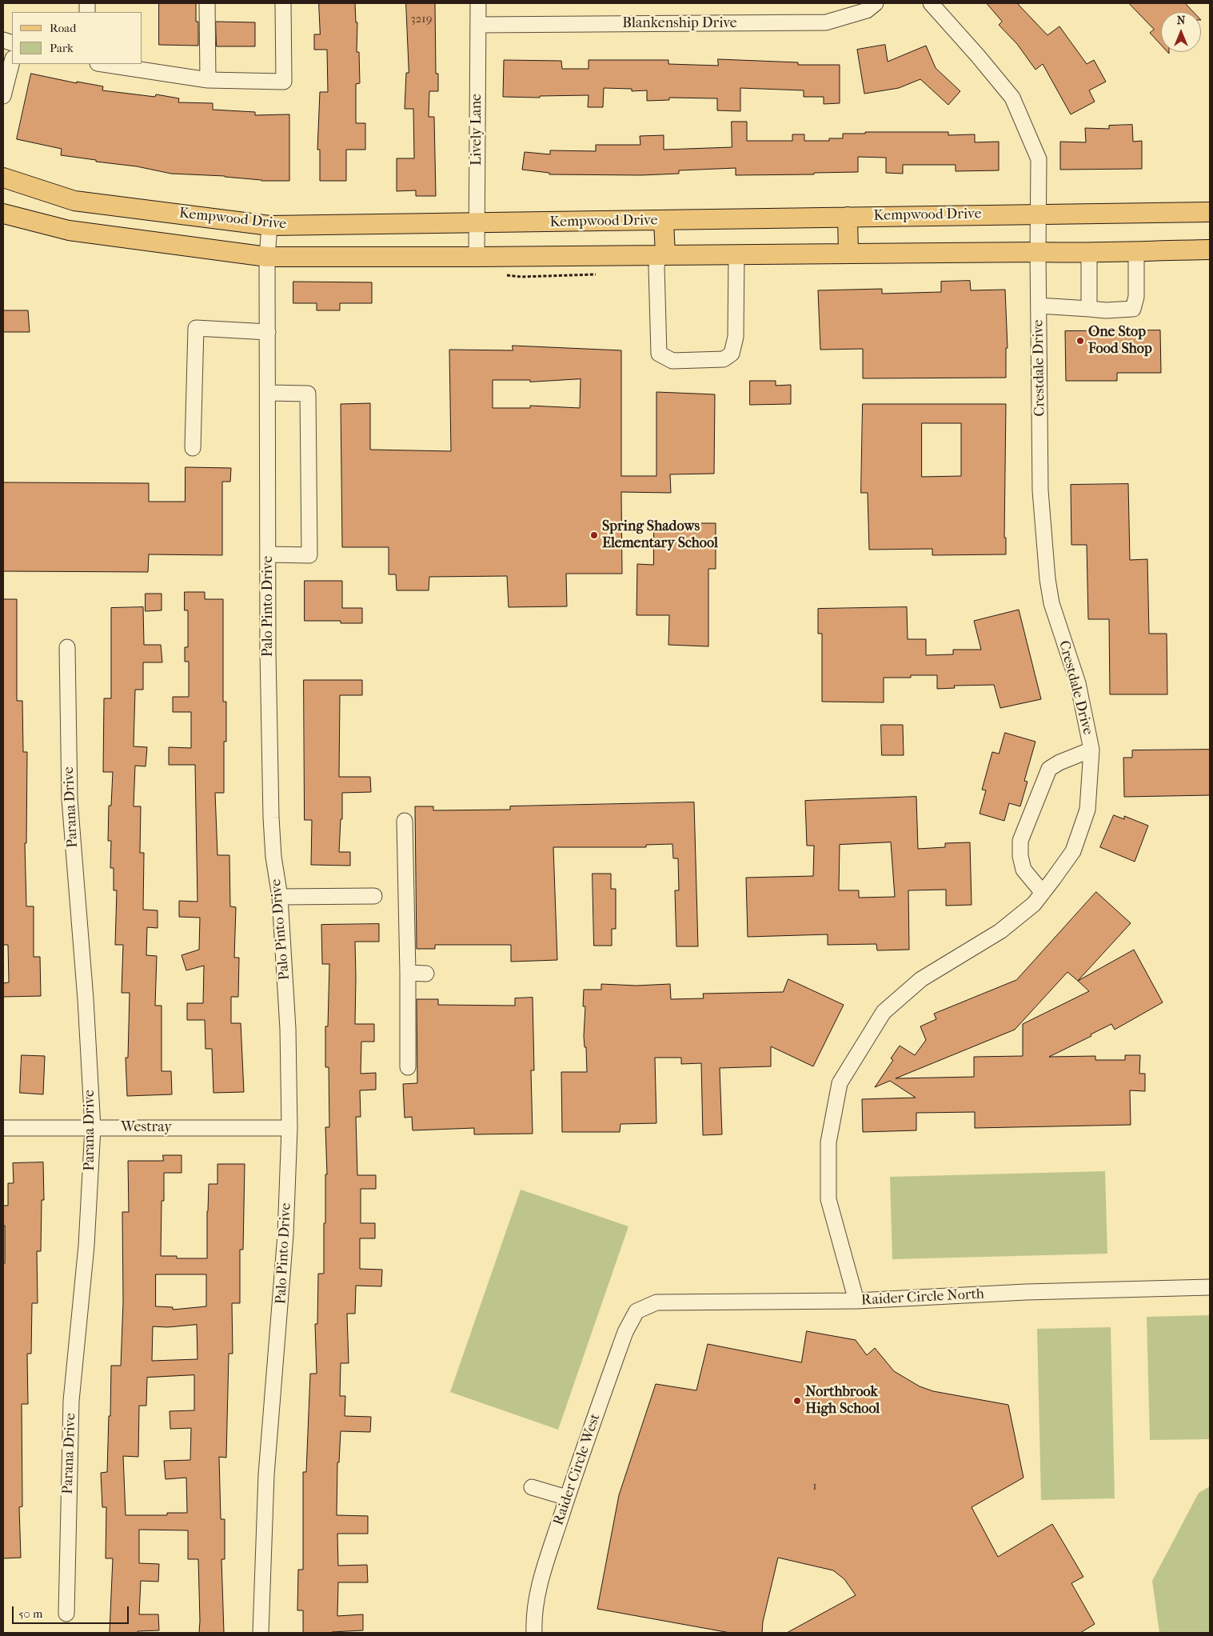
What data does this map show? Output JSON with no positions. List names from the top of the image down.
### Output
{
  "streets": {
    "main road": ["Kempwood Drive"],
    "street": [
      "Blankenship Drive",
      "Lively Lane",
      "Crestdale Drive",
      "Palo Pinto Drive",
      "Parana Drive",
      "Westray",
      "Raider Circle North",
      "Raider Circle West"
    ]
  },
  "crossings": [
    ["Blankenship Drive", "Lively Lane"],
    ["Lively Lane", "Kempwood Drive"],
    ["Kempwood Drive", "Crestdale Drive"],
    ["Kempwood Drive", "Palo Pinto Drive"],
    ["Crestdale Drive", "Raider Circle North"],
    ["Palo Pinto Drive", "Westray"],
    ["Parana Drive", "Westray"],
    ["Raider Circle North", "Raider Circle West"]
  ],
  "places": ["One Stop Food Shop", "Spring Shadows Elementary School", "Northbrook High School"],
  "house_numbers": ["3219", "1"],
  "legend": ["Road", "Park"],
  "scale_bar": "50 m",
  "north": "top"
}
